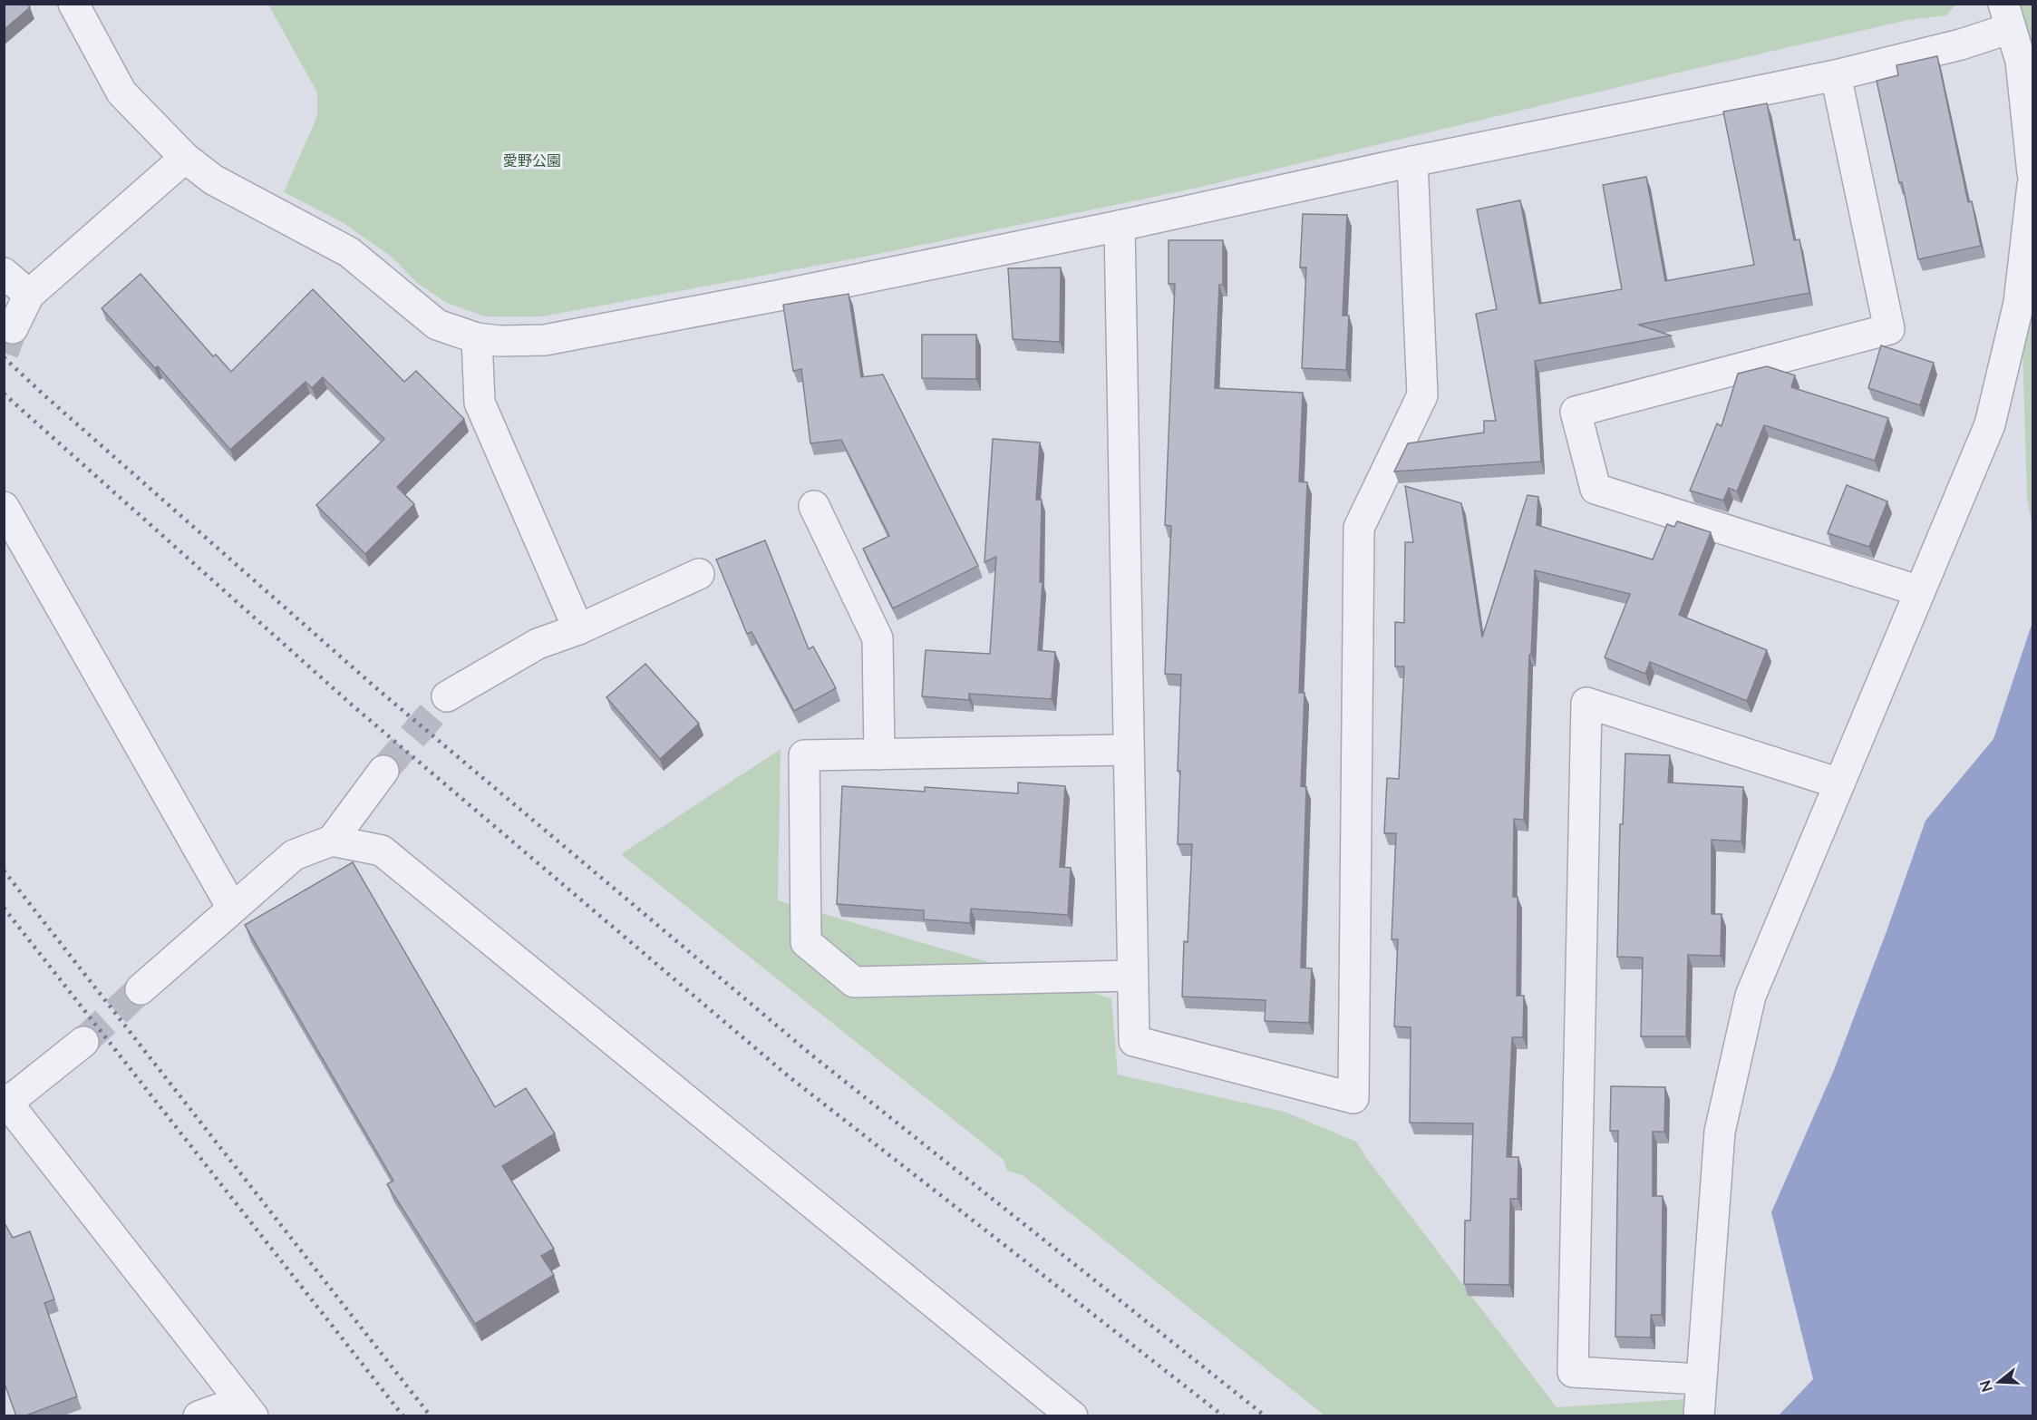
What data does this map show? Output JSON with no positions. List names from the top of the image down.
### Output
{
  "parks": ["愛野公園"],
  "north": "left"
}
